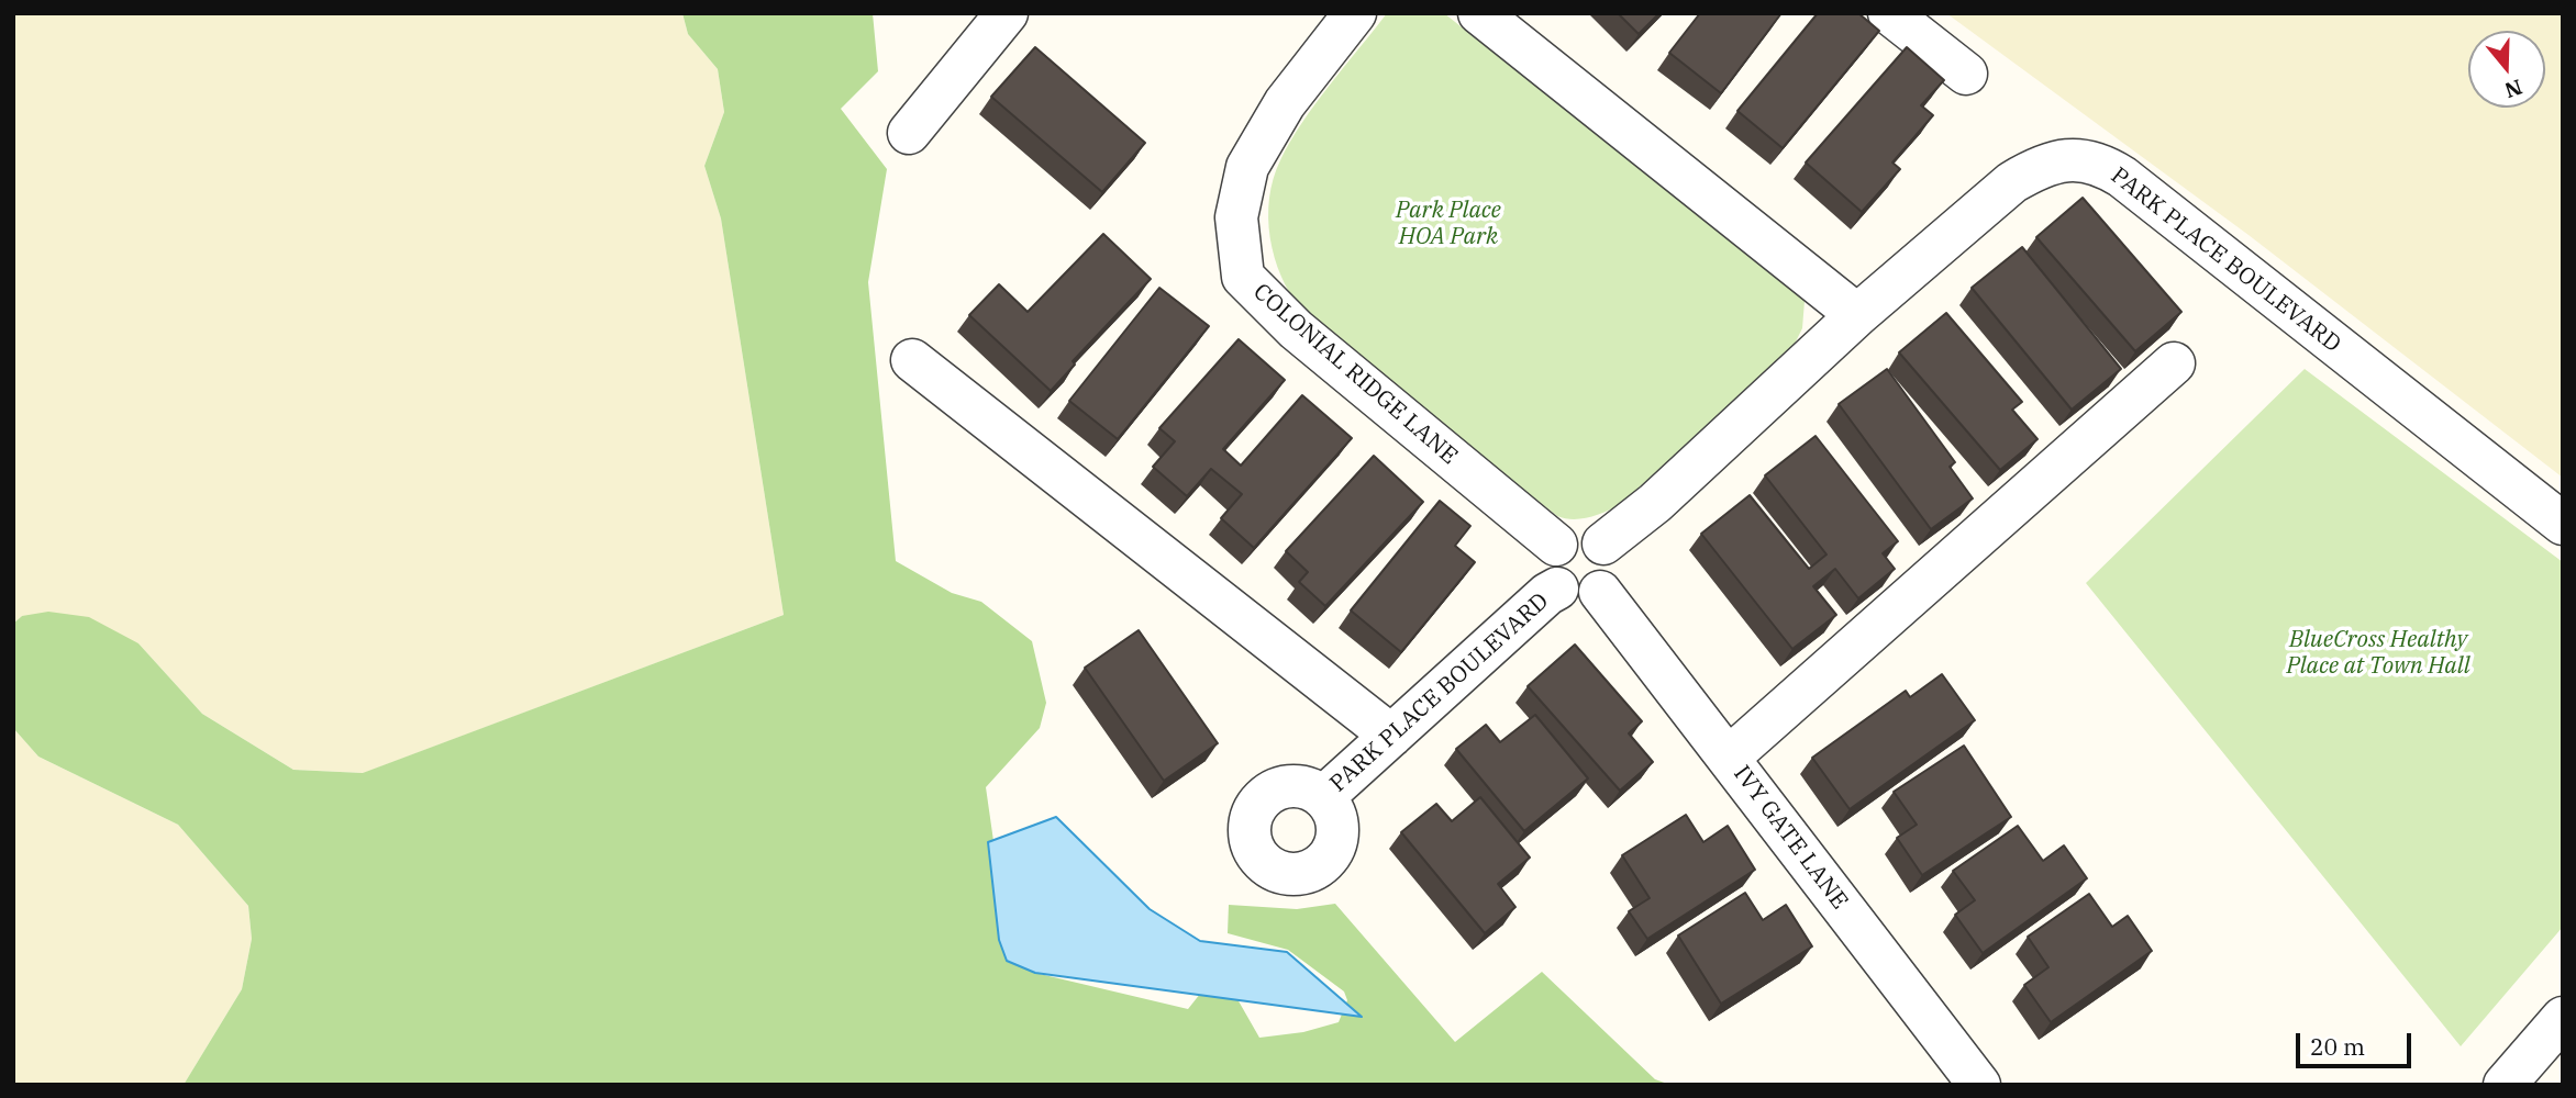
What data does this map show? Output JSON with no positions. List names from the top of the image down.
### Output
{
  "streets": {
    "street": ["PARK PLACE BOULEVARD", "COLONIAL RIDGE LANE", "IVY GATE LANE"]
  },
  "crossings": [
    ["PARK PLACE BOULEVARD", "COLONIAL RIDGE LANE"],
    ["PARK PLACE BOULEVARD", "IVY GATE LANE"],
    ["COLONIAL RIDGE LANE", "IVY GATE LANE"]
  ],
  "parks": ["Park Place HOA Park", "BlueCross Healthy Place at Town Hall"],
  "scale_bar": "20 m",
  "north": "bottom"
}
